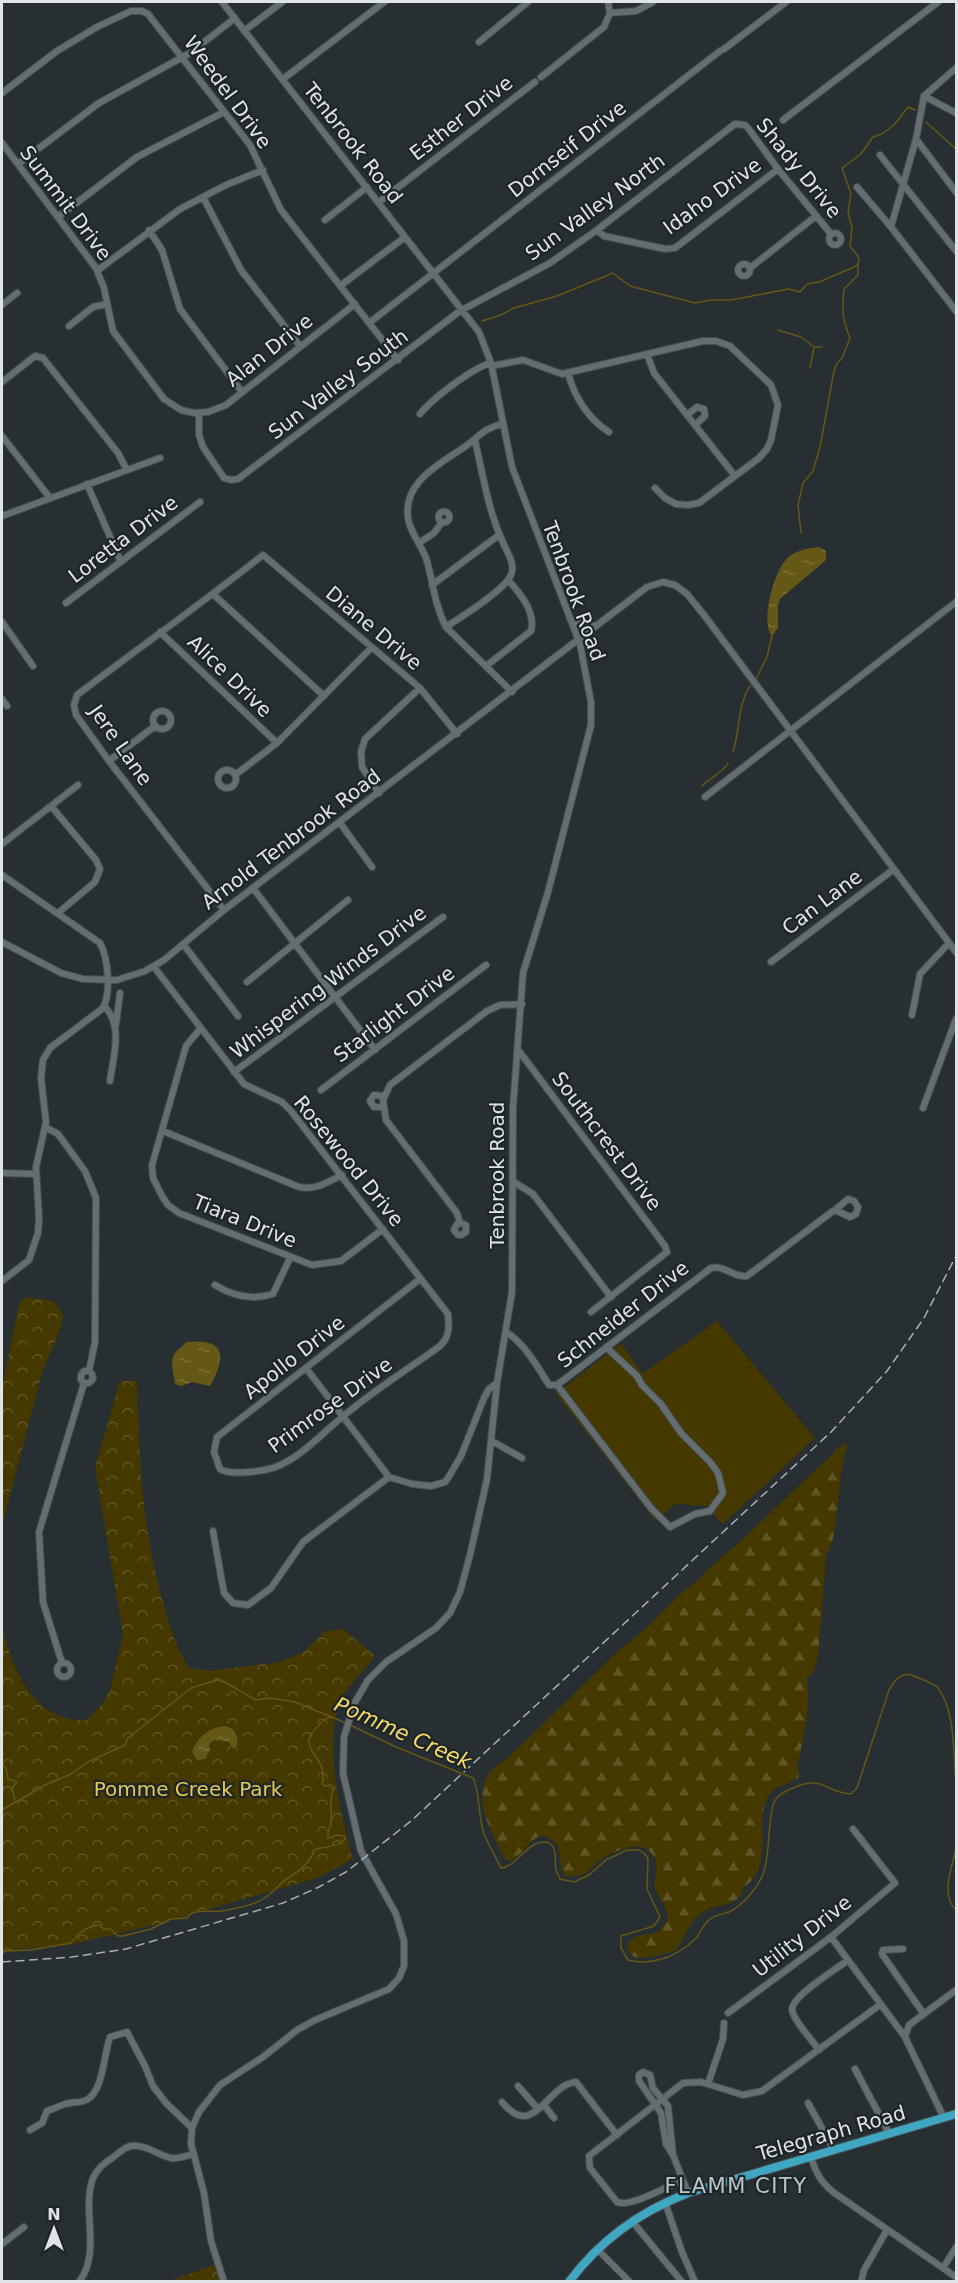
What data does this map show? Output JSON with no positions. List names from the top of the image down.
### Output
{
  "streets": {
    "main road": ["Telegraph Road"],
    "street": [
      "Weedel Drive",
      "Esther Drive",
      "Tenbrook Road",
      "Dornseif Drive",
      "Shady Drive",
      "Idaho Drive",
      "Summit Drive",
      "Sun Valley North",
      "Alan Drive",
      "Sun Valley South",
      "Loretta Drive",
      "Diane Drive",
      "Alice Drive",
      "Jere Lane",
      "Arnold Tenbrook Road",
      "Can Lane",
      "Whispering Winds Drive",
      "Starlight Drive",
      "Southcrest Drive",
      "Rosewood Drive",
      "Tiara Drive",
      "Schneider Drive",
      "Apollo Drive",
      "Primrose Drive",
      "Utility Drive"
    ]
  },
  "crossings": [
    ["Weedel Drive", "Dornseif Drive"],
    ["Weedel Drive", "Alan Drive"],
    ["Weedel Drive", "Sun Valley South"],
    ["Esther Drive", "Tenbrook Road"],
    ["Tenbrook Road", "Dornseif Drive"],
    ["Tenbrook Road", "Sun Valley North"],
    ["Tenbrook Road", "Sun Valley South"],
    ["Tenbrook Road", "Arnold Tenbrook Road"],
    ["Tenbrook Road", "Southcrest Drive"],
    ["Tenbrook Road", "Schneider Drive"],
    ["Shady Drive", "Idaho Drive"],
    ["Shady Drive", "Sun Valley North"],
    ["Idaho Drive", "Sun Valley North"],
    ["Summit Drive", "Alan Drive"],
    ["Summit Drive", "Sun Valley South"],
    ["Sun Valley North", "Sun Valley South"],
    ["Alan Drive", "Sun Valley South"],
    ["Diane Drive", "Jere Lane"],
    ["Diane Drive", "Arnold Tenbrook Road"],
    ["Alice Drive", "Jere Lane"],
    ["Jere Lane", "Arnold Tenbrook Road"],
    ["Arnold Tenbrook Road", "Rosewood Drive"],
    ["Whispering Winds Drive", "Rosewood Drive"],
    ["Rosewood Drive", "Tiara Drive"],
    ["Rosewood Drive", "Apollo Drive"],
    ["Rosewood Drive", "Primrose Drive"],
    ["Apollo Drive", "Primrose Drive"]
  ],
  "districts": ["FLAMM CITY"],
  "water": ["Pomme Creek"],
  "parks": ["Pomme Creek Park"],
  "north": "top"
}
